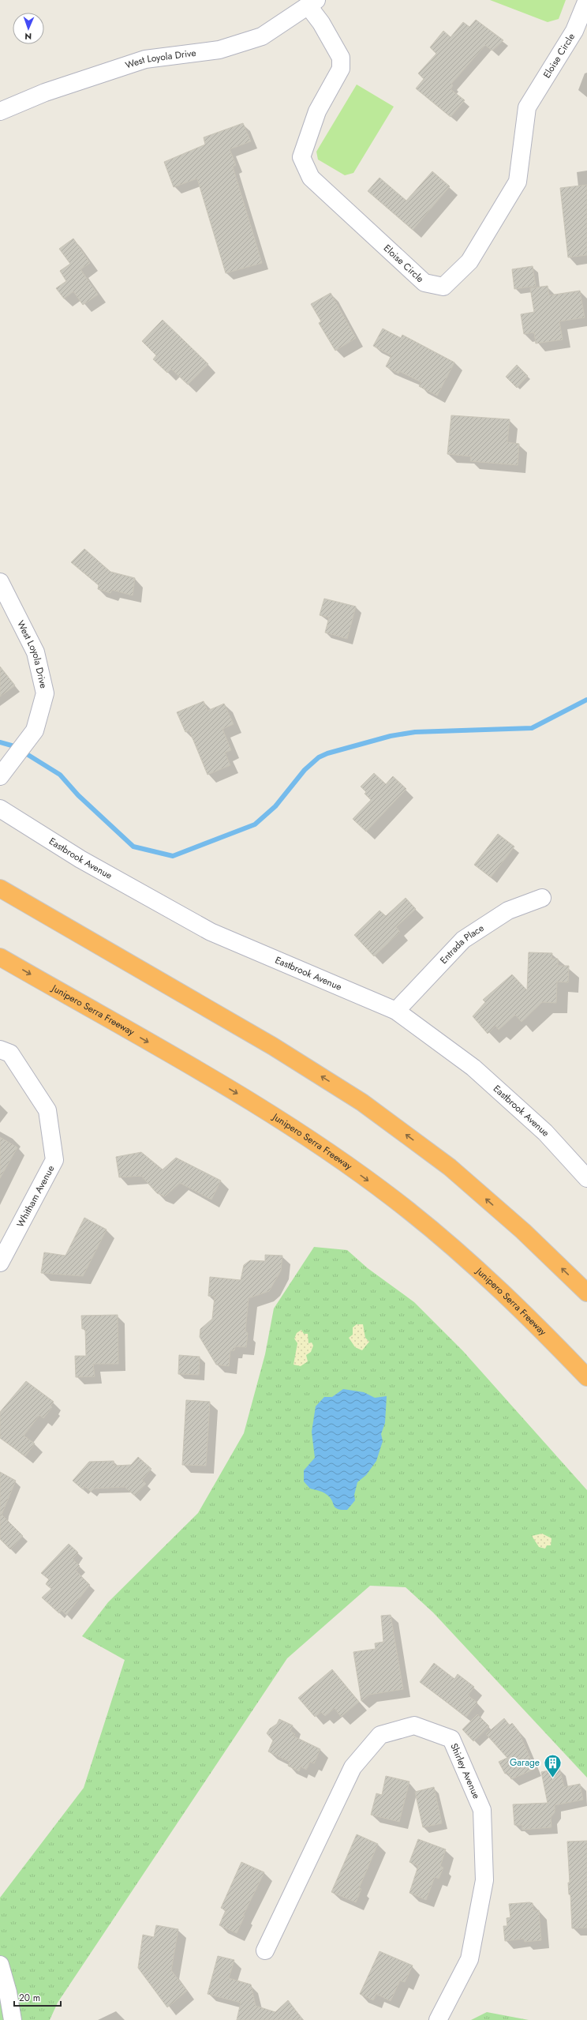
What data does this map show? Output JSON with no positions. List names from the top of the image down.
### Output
{
  "streets": {
    "highway": ["Junipero Serra Freeway"],
    "street": [
      "Eloise Circle",
      "West Loyola Drive",
      "Eastbrook Avenue",
      "Entrada Place",
      "Whitham Avenue",
      "Shirley Avenue"
    ]
  },
  "crossings": [
    ["Eloise Circle", "West Loyola Drive"],
    ["Eastbrook Avenue", "Entrada Place"]
  ],
  "places": {
    "building": ["Garage"]
  },
  "scale_bar": "20 m",
  "north": "bottom"
}
